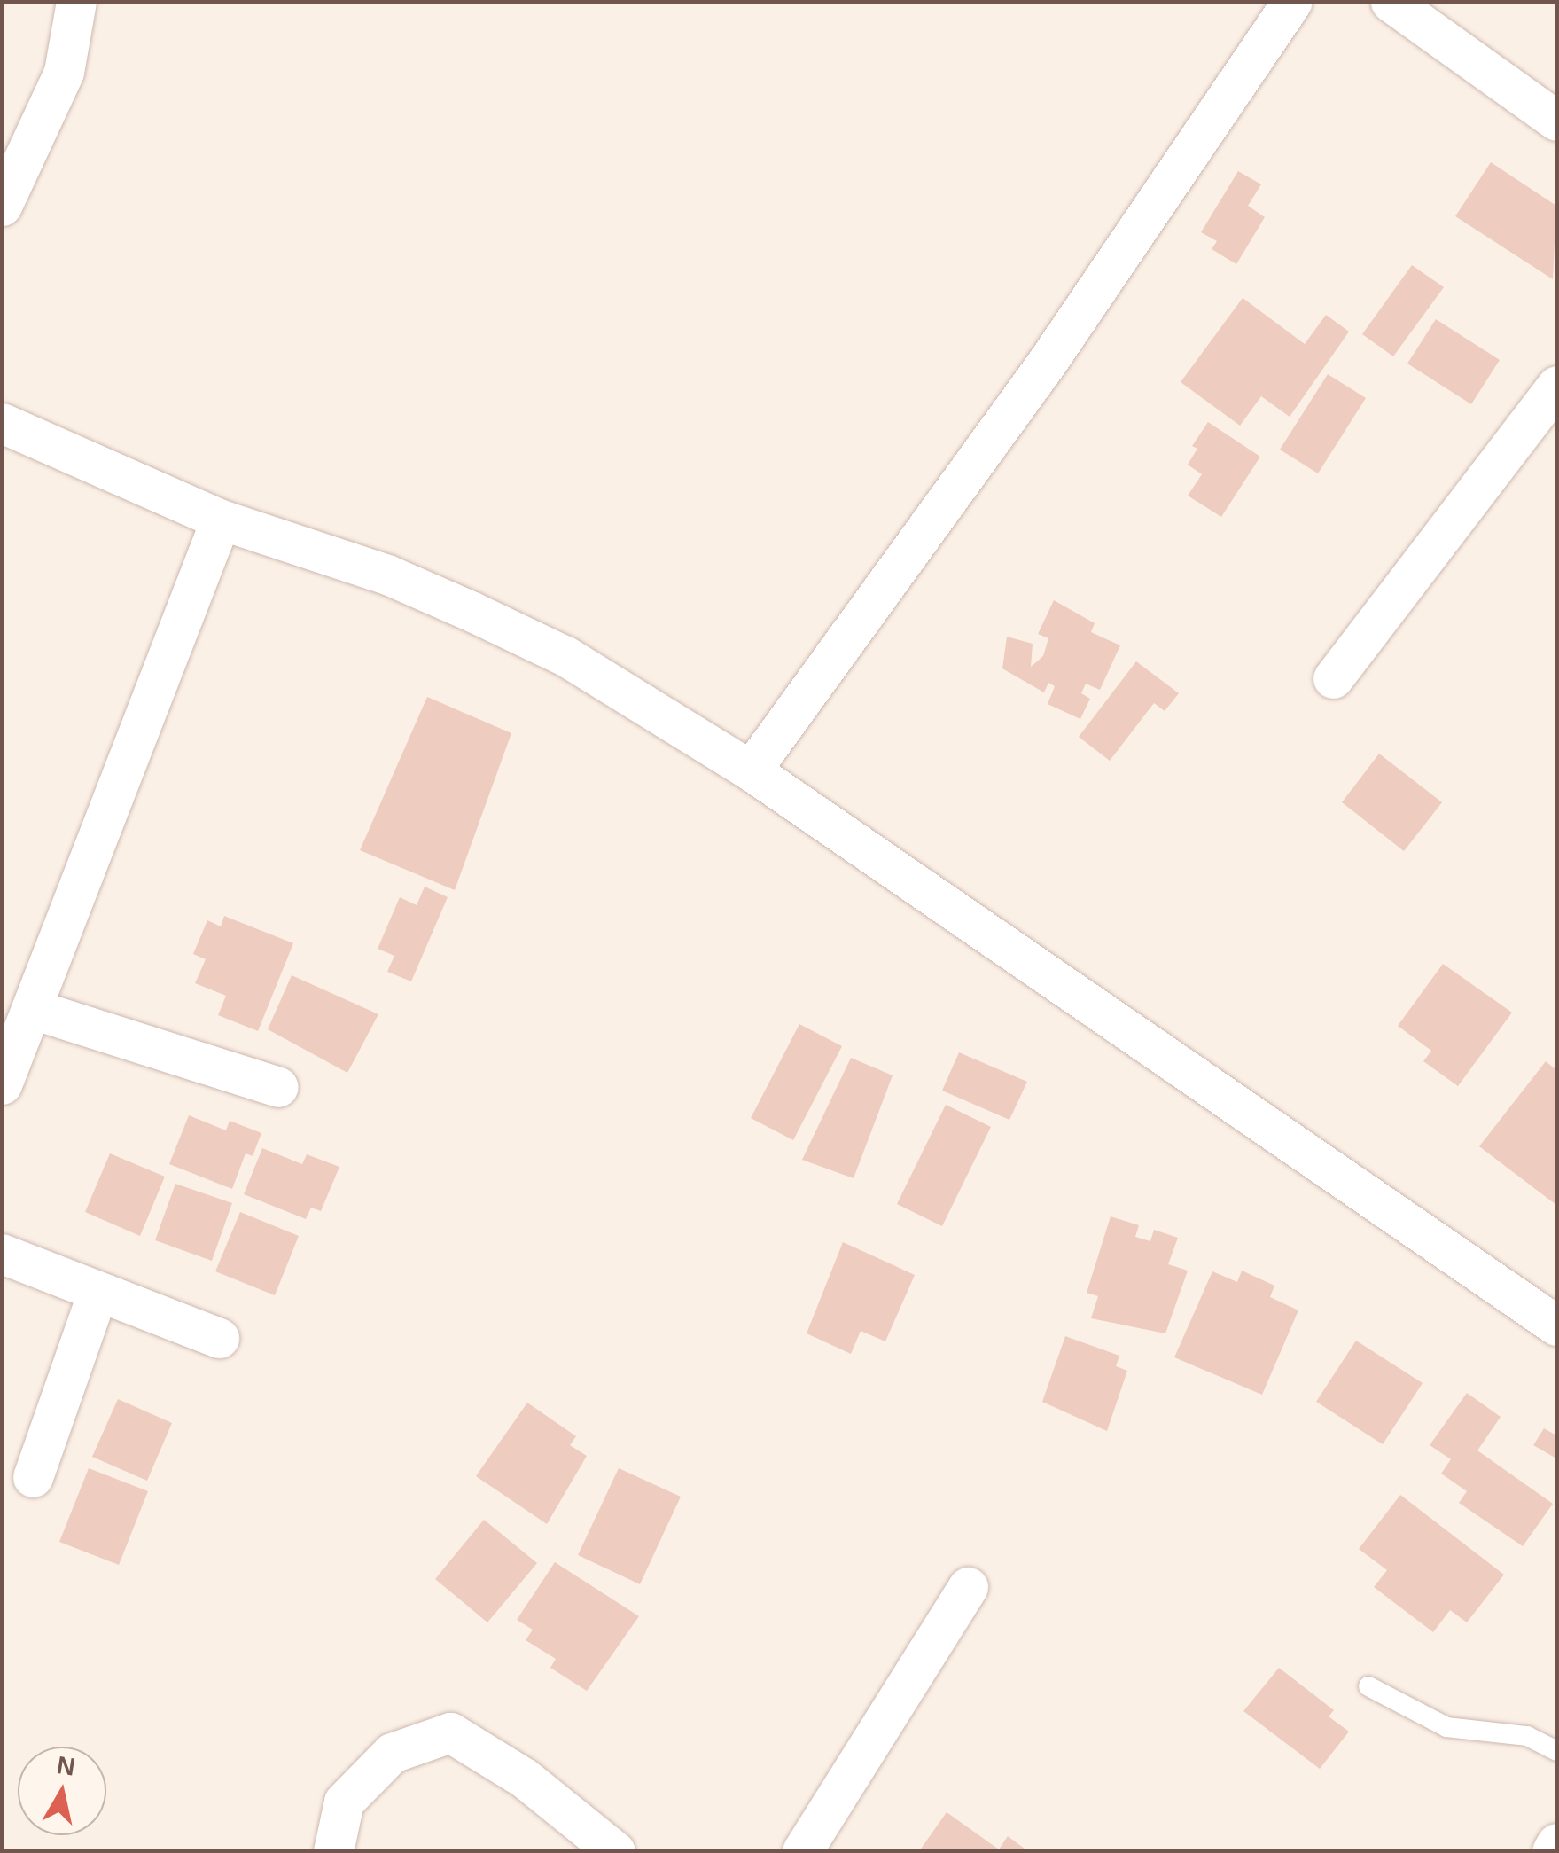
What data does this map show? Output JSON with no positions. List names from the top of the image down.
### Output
{
  "north": "top"
}
